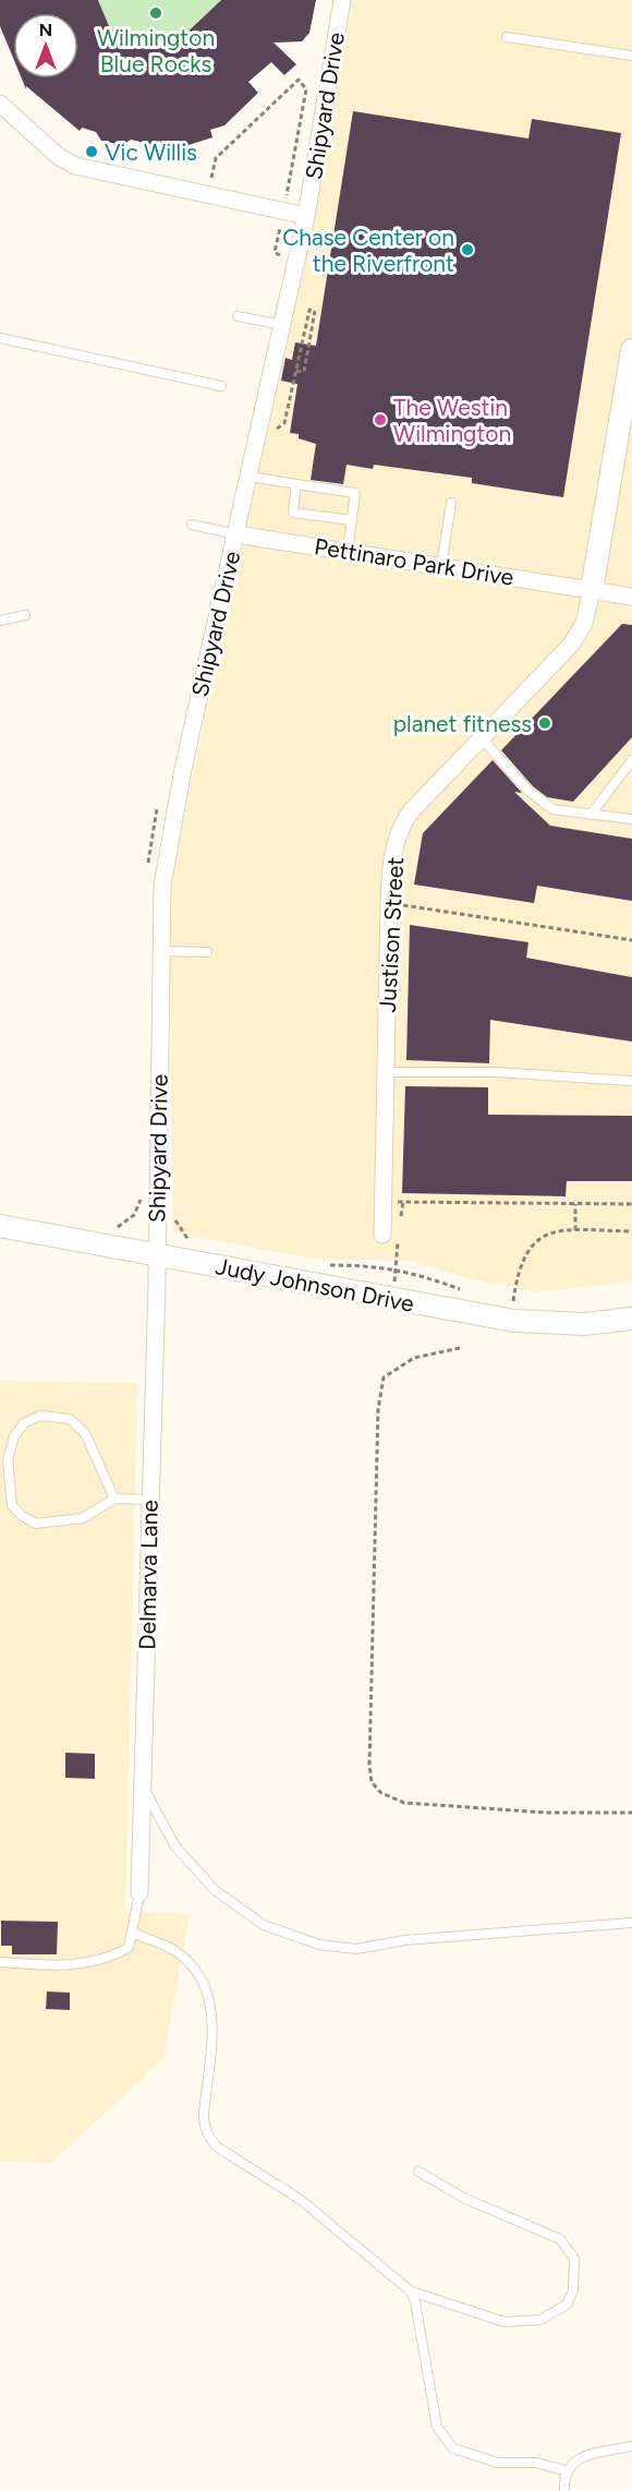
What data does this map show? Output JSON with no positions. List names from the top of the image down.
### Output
{
  "streets": {
    "street": [
      "Shipyard Drive",
      "Pettinaro Park Drive",
      "Justison Street",
      "Judy Johnson Drive",
      "Delmarva Lane"
    ]
  },
  "crossings": [
    ["Shipyard Drive", "Pettinaro Park Drive"],
    ["Shipyard Drive", "Judy Johnson Drive"],
    ["Shipyard Drive", "Delmarva Lane"],
    ["Pettinaro Park Drive", "Justison Street"],
    ["Judy Johnson Drive", "Delmarva Lane"]
  ],
  "places": [
    "Wilmington Blue Rocks",
    "Vic Willis",
    "Chase Center on the Riverfront",
    "The Westin Wilmington",
    "planet fitness"
  ],
  "north": "top"
}
